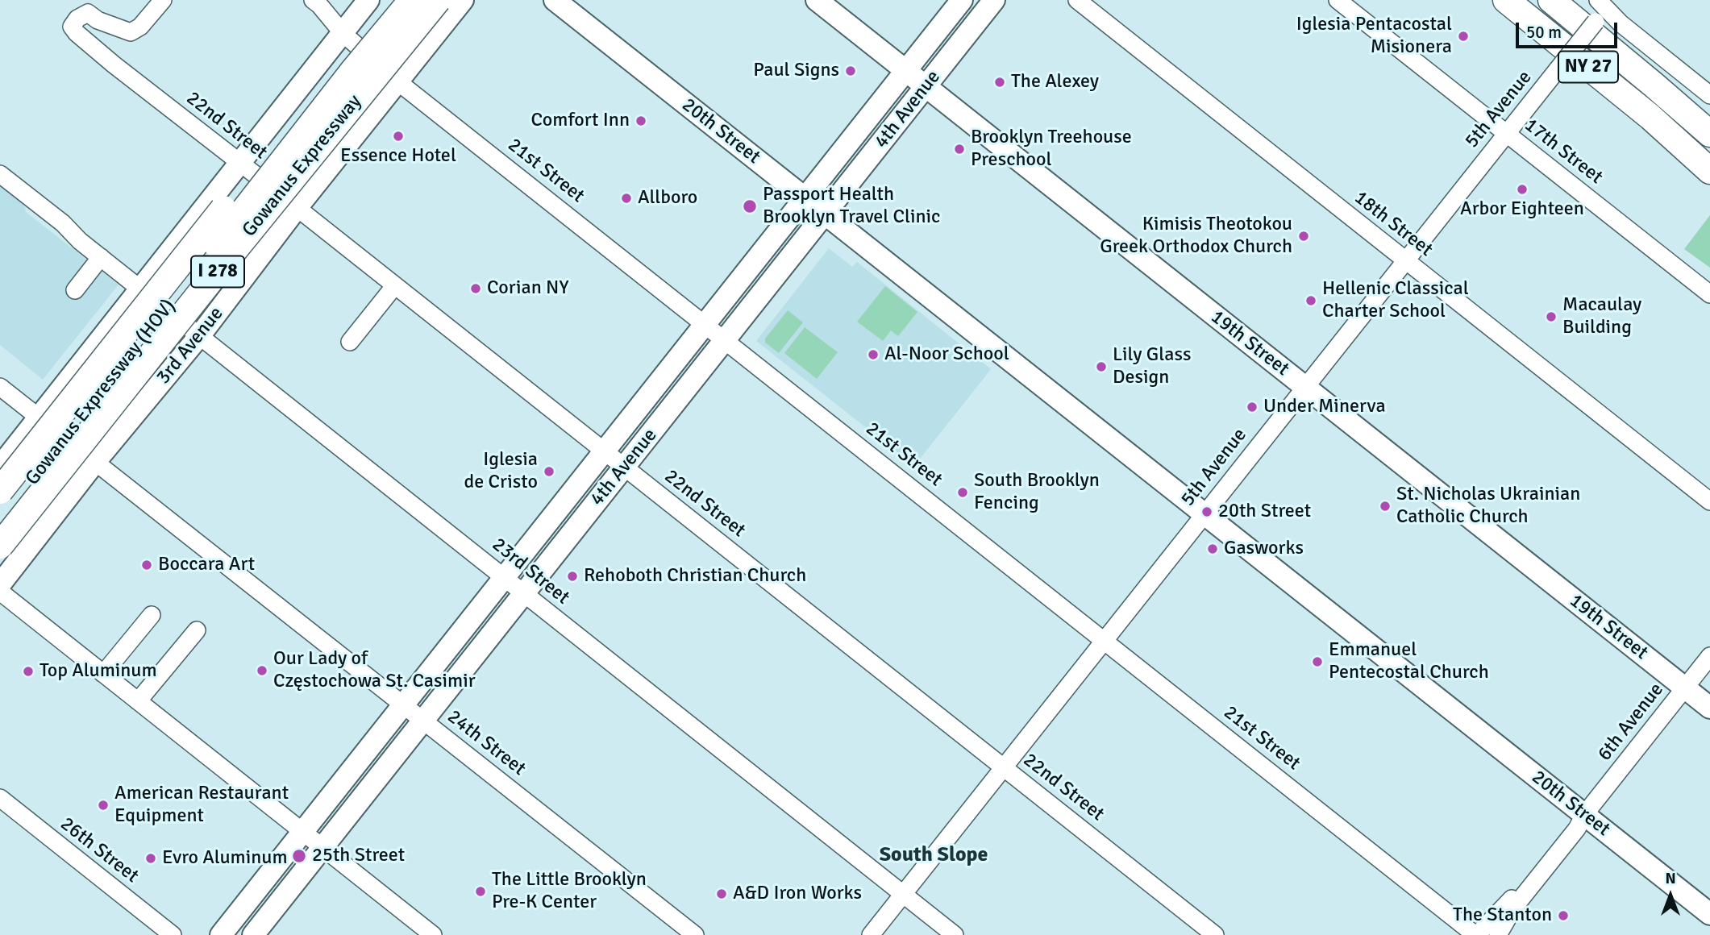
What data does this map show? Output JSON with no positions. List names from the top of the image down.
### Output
{
  "streets": {
    "highway": [
      "NY 27",
      "Gowanus Expressway",
      "I 278",
      "Gowanus Expressway (HOV)"
    ],
    "main road": [
      "4th Avenue",
      "20th Street",
      "19th Street",
      "3rd Avenue"
    ],
    "street": [
      "5th Avenue",
      "22nd Street",
      "17th Street",
      "21st Street",
      "18th Street",
      "23rd Street",
      "6th Avenue",
      "24th Street",
      "26th Street"
    ]
  },
  "crossings": [
    ["4th Avenue", "22nd Street"],
    ["4th Avenue", "20th Street"],
    ["4th Avenue", "21st Street"],
    ["4th Avenue", "19th Street"],
    ["4th Avenue", "23rd Street"],
    ["4th Avenue", "24th Street"],
    ["5th Avenue", "22nd Street"],
    ["5th Avenue", "20th Street"],
    ["5th Avenue", "17th Street"],
    ["5th Avenue", "21st Street"],
    ["5th Avenue", "18th Street"],
    ["5th Avenue", "19th Street"],
    ["5th Avenue", "23rd Street"],
    ["22nd Street", "3rd Avenue"],
    ["20th Street", "6th Avenue"],
    ["21st Street", "3rd Avenue"],
    ["21st Street", "6th Avenue"],
    ["19th Street", "6th Avenue"],
    ["3rd Avenue", "23rd Street"],
    ["3rd Avenue", "24th Street"]
  ],
  "districts": ["South Slope"],
  "places": [
    "Iglesia Pentacostal Misionera",
    "Paul Signs",
    "The Alexey",
    "Comfort Inn",
    "Essence Hotel",
    "Brooklyn Treehouse Preschool",
    "Arbor Eighteen",
    "Allboro",
    "Passport Health Brooklyn Travel Clinic",
    "Kimisis Theotokou Greek Orthodox Church",
    "Corian NY",
    "Hellenic Classical Charter School",
    "Macaulay Building",
    "Al-Noor School",
    "Lily Glass Design",
    "Under Minerva",
    "Iglesia de Cristo",
    "South Brooklyn Fencing",
    "St. Nicholas Ukrainian Catholic Church",
    "20th Street",
    "Gasworks",
    "Boccara Art",
    "Rehoboth Christian Church",
    "Emmanuel Pentecostal Church",
    "Our Lady of Częstochowa St. Casimir",
    "Top Aluminum",
    "American Restaurant Equipment",
    "25th Street",
    "Evro Aluminum",
    "The Little Brooklyn Pre-K Center",
    "A&D Iron Works",
    "The Stanton"
  ],
  "scale_bar": "50 m",
  "north": "top"
}
